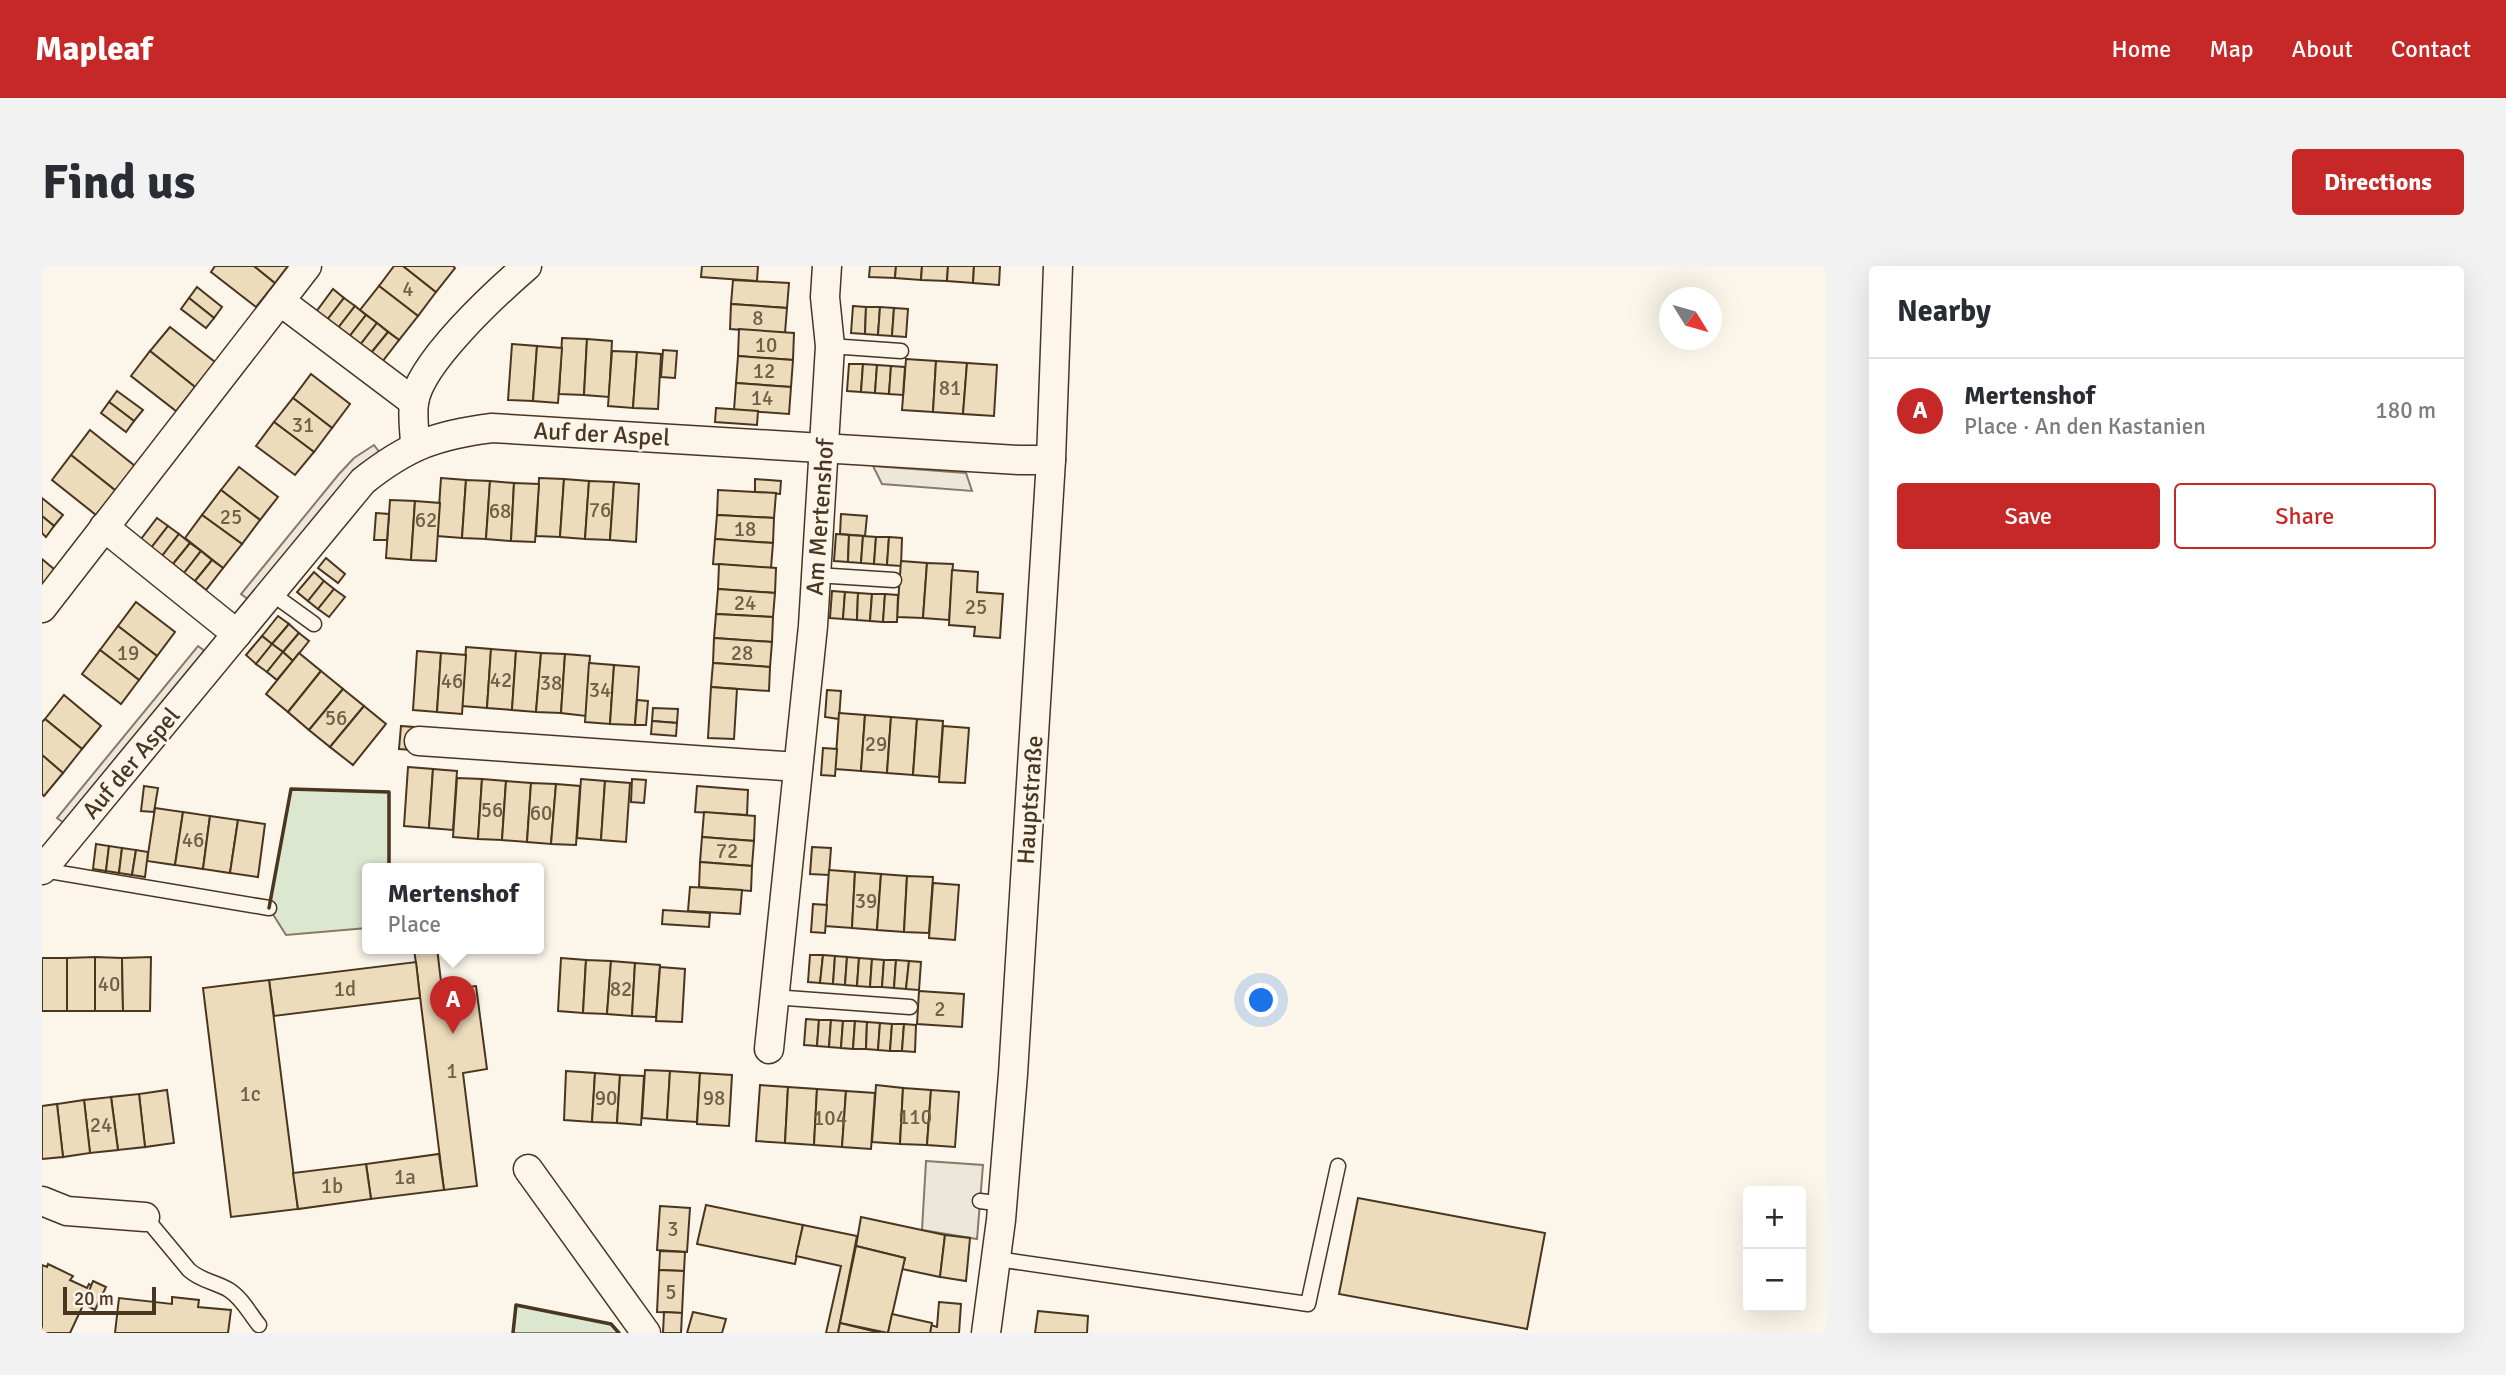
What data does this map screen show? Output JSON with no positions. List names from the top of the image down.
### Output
{
  "streets": {
    "street": ["Auf der Aspel", "Am Mertenshof", "Hauptstraße"]
  },
  "crossings": [
    ["Auf der Aspel", "Am Mertenshof"],
    ["Auf der Aspel", "Hauptstraße"]
  ],
  "house_numbers": [
    "4",
    "8",
    "10",
    "12",
    "81",
    "14",
    "31",
    "76",
    "68",
    "25",
    "62",
    "18",
    "24",
    "25",
    "19",
    "28",
    "42",
    "46",
    "38",
    "34",
    "56",
    "29",
    "56",
    "60",
    "46",
    "72",
    "39",
    "40",
    "1d",
    "82",
    "2",
    "1",
    "1c",
    "90",
    "98",
    "110",
    "104",
    "24",
    "1a",
    "1b",
    "3",
    "5"
  ],
  "scale_bar": "20 m",
  "north": "bottom right",
  "page": {
    "header": "Mapleaf",
    "nav": [
      "Home",
      "Map",
      "About",
      "Contact"
    ],
    "buttons": [
      "Directions",
      ["Save", "Share"]
    ],
    "title": "Find us",
    "heading": "Nearby",
    "list": [
      {
        "mark": "A",
        "name": "Mertenshof",
        "note": "Place · An den Kastanien",
        "value": "180 m"
      }
    ],
    "popup": ["Mertenshof", "Place"],
    "pins": "A",
    "map_buttons": ["+", "−"],
    "scale": "20 m"
  }
}
